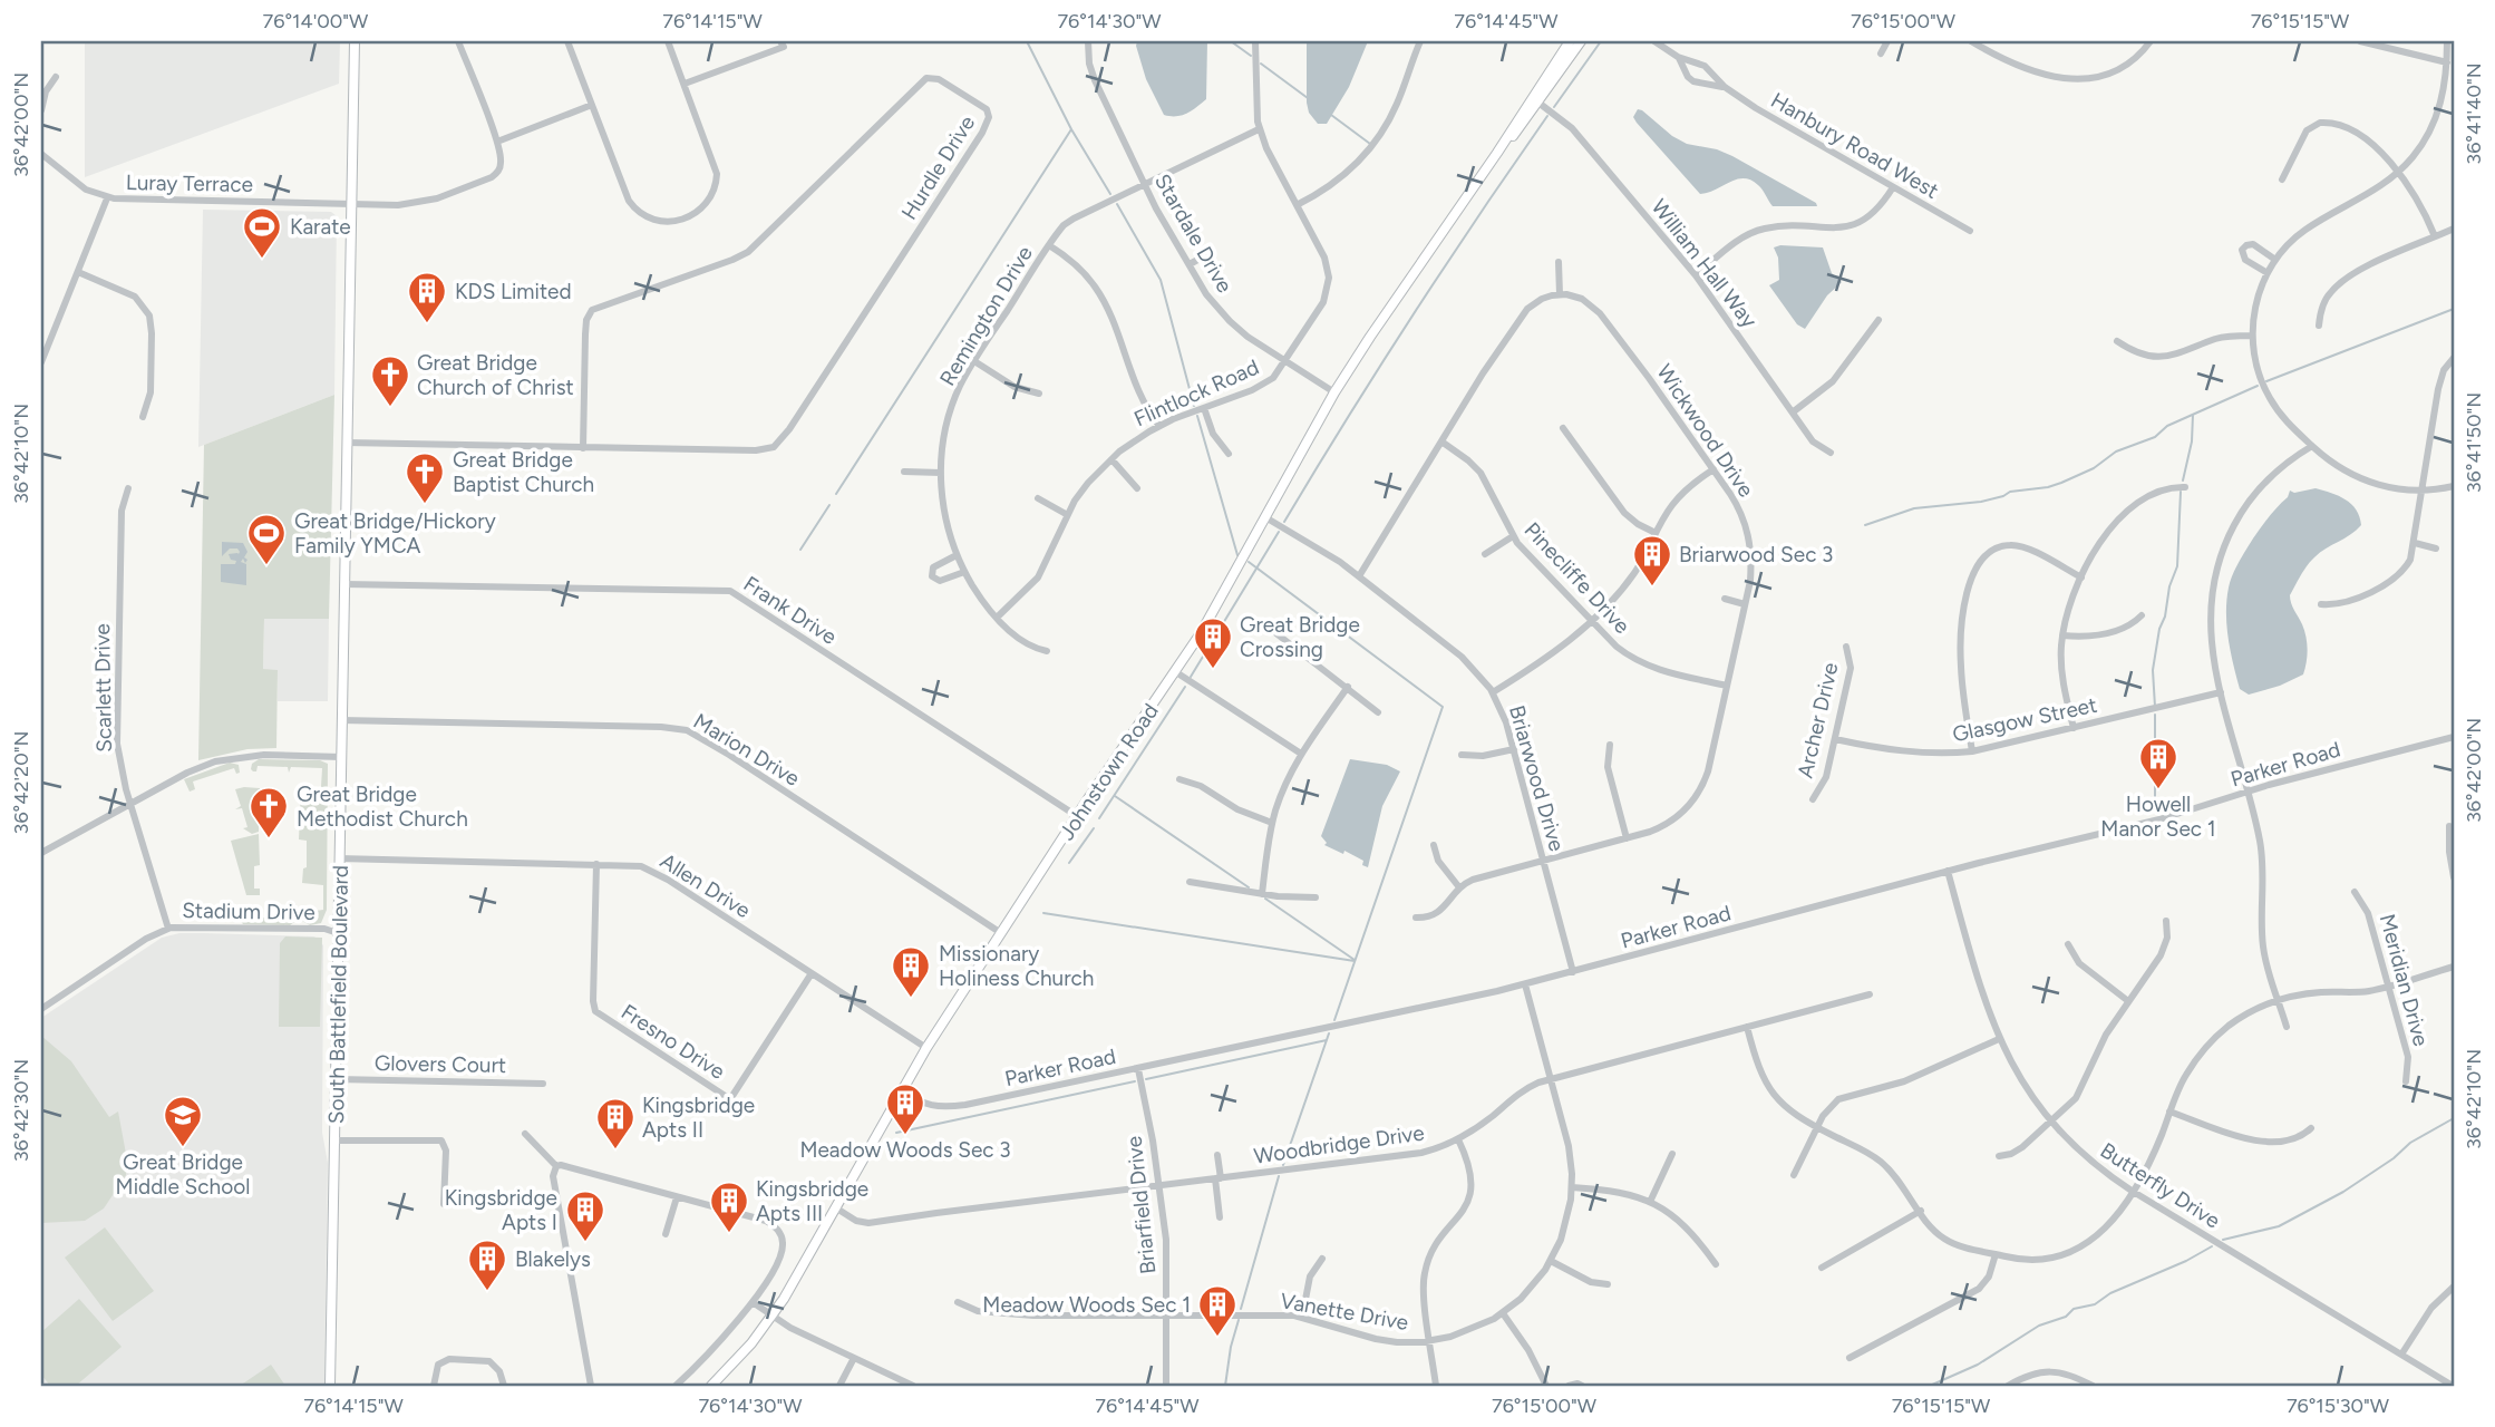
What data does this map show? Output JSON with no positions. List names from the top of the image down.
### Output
{
  "streets": {
    "main road": ["Johnstown Road", "South Battlefield Boulevard"],
    "street": [
      "Hanbury Road West",
      "Hurdle Drive",
      "Luray Terrace",
      "Stardale Drive",
      "William Hall Way",
      "Remington Drive",
      "Flintlock Road",
      "Wickwood Drive",
      "Pinecliffe Drive",
      "Frank Drive",
      "Scarlett Drive",
      "Glasgow Street",
      "Archer Drive",
      "Marion Drive",
      "Parker Road",
      "Briarwood Drive",
      "Allen Drive",
      "Stadium Drive",
      "Meridian Drive",
      "Fresno Drive",
      "Glovers Court",
      "Woodbridge Drive",
      "Butterfly Drive",
      "Briarfield Drive",
      "Vanette Drive"
    ]
  },
  "crossings": [
    ["Hurdle Drive", "South Battlefield Boulevard"],
    ["Luray Terrace", "South Battlefield Boulevard"],
    ["Stardale Drive", "Remington Drive"],
    ["Stardale Drive", "Flintlock Road"],
    ["Stardale Drive", "Johnstown Road"],
    ["William Hall Way", "Johnstown Road"],
    ["Remington Drive", "Flintlock Road"],
    ["Wickwood Drive", "Pinecliffe Drive"],
    ["Wickwood Drive", "Briarwood Drive"],
    ["Frank Drive", "Johnstown Road"],
    ["Frank Drive", "South Battlefield Boulevard"],
    ["Scarlett Drive", "Stadium Drive"],
    ["Glasgow Street", "Archer Drive"],
    ["Marion Drive", "Johnstown Road"],
    ["Marion Drive", "South Battlefield Boulevard"],
    ["Parker Road", "Johnstown Road"],
    ["Parker Road", "Briarwood Drive"],
    ["Parker Road", "Butterfly Drive"],
    ["Parker Road", "Briarfield Drive"],
    ["Parker Road", "Vanette Drive"],
    ["Johnstown Road", "Briarwood Drive"],
    ["Johnstown Road", "Allen Drive"],
    ["Johnstown Road", "Woodbridge Drive"],
    ["Allen Drive", "South Battlefield Boulevard"],
    ["Allen Drive", "Fresno Drive"],
    ["Stadium Drive", "South Battlefield Boulevard"],
    ["South Battlefield Boulevard", "Glovers Court"],
    ["Woodbridge Drive", "Briarfield Drive"],
    ["Woodbridge Drive", "Vanette Drive"],
    ["Briarfield Drive", "Vanette Drive"]
  ],
  "places": {
    "sports": ["Karate", "Great Bridge/Hickory Family YMCA"],
    "building": [
      "KDS Limited",
      "Briarwood Sec 3",
      "Great Bridge Crossing",
      "Howell Manor Sec 1",
      "Missionary Holiness Church",
      "Meadow Woods Sec 3",
      "Kingsbridge Apts II",
      "Kingsbridge Apts III",
      "Kingsbridge Apts I",
      "Blakelys",
      "Meadow Woods Sec 1"
    ],
    "church": ["Great Bridge Church of Christ", "Great Bridge Baptist Church", "Great Bridge Methodist Church"],
    "school or university": ["Great Bridge Middle School"]
  },
  "coordinates": [
    "76°14'00\"W",
    "76°14'15\"W",
    "76°14'30\"W",
    "76°14'45\"W",
    "76°15'00\"W",
    "76°15'15\"W",
    "36°41'40\"N",
    "36°42'00\"N",
    "36°41'50\"N",
    "36°42'10\"N",
    "36°42'20\"N",
    "36°42'30\"N",
    "76°15'30\"W"
  ]
}
